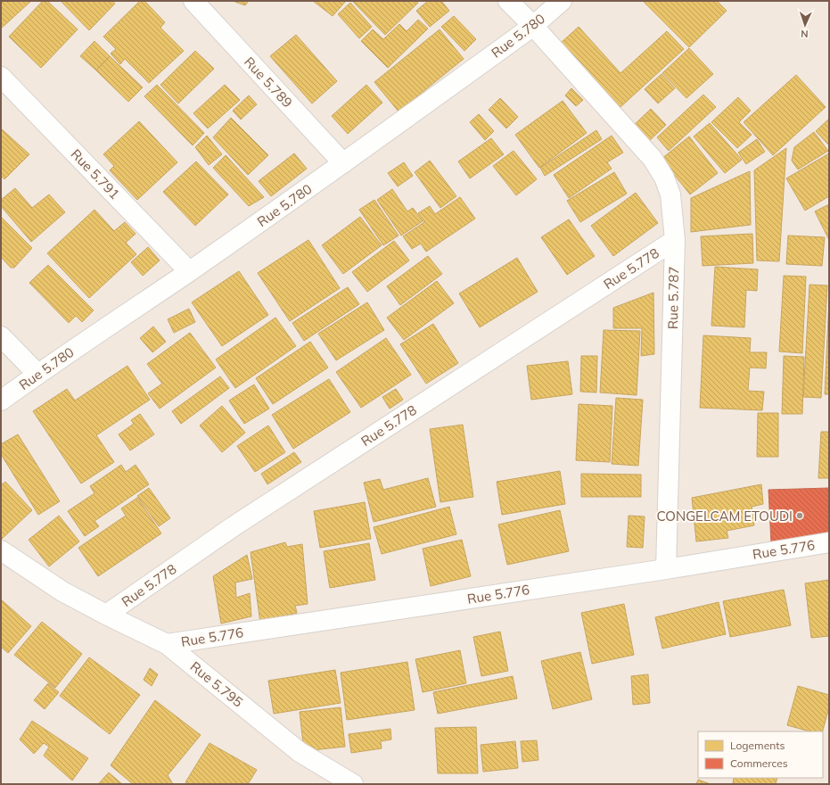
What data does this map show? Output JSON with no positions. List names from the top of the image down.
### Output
{
  "streets": {
    "street": [
      "Rue 5.780",
      "Rue 5.789",
      "Rue 5.791",
      "Rue 5.778",
      "Rue 5.787",
      "Rue 5.776",
      "Rue 5.795"
    ]
  },
  "crossings": [
    ["Rue 5.780", "Rue 5.789"],
    ["Rue 5.780", "Rue 5.791"],
    ["Rue 5.780", "Rue 5.787"],
    ["Rue 5.778", "Rue 5.787"],
    ["Rue 5.778", "Rue 5.795"],
    ["Rue 5.787", "Rue 5.776"],
    ["Rue 5.776", "Rue 5.795"]
  ],
  "places": ["CONGELCAM ETOUDI"],
  "legend": ["Logements", "Commerces"],
  "north": "bottom"
}
